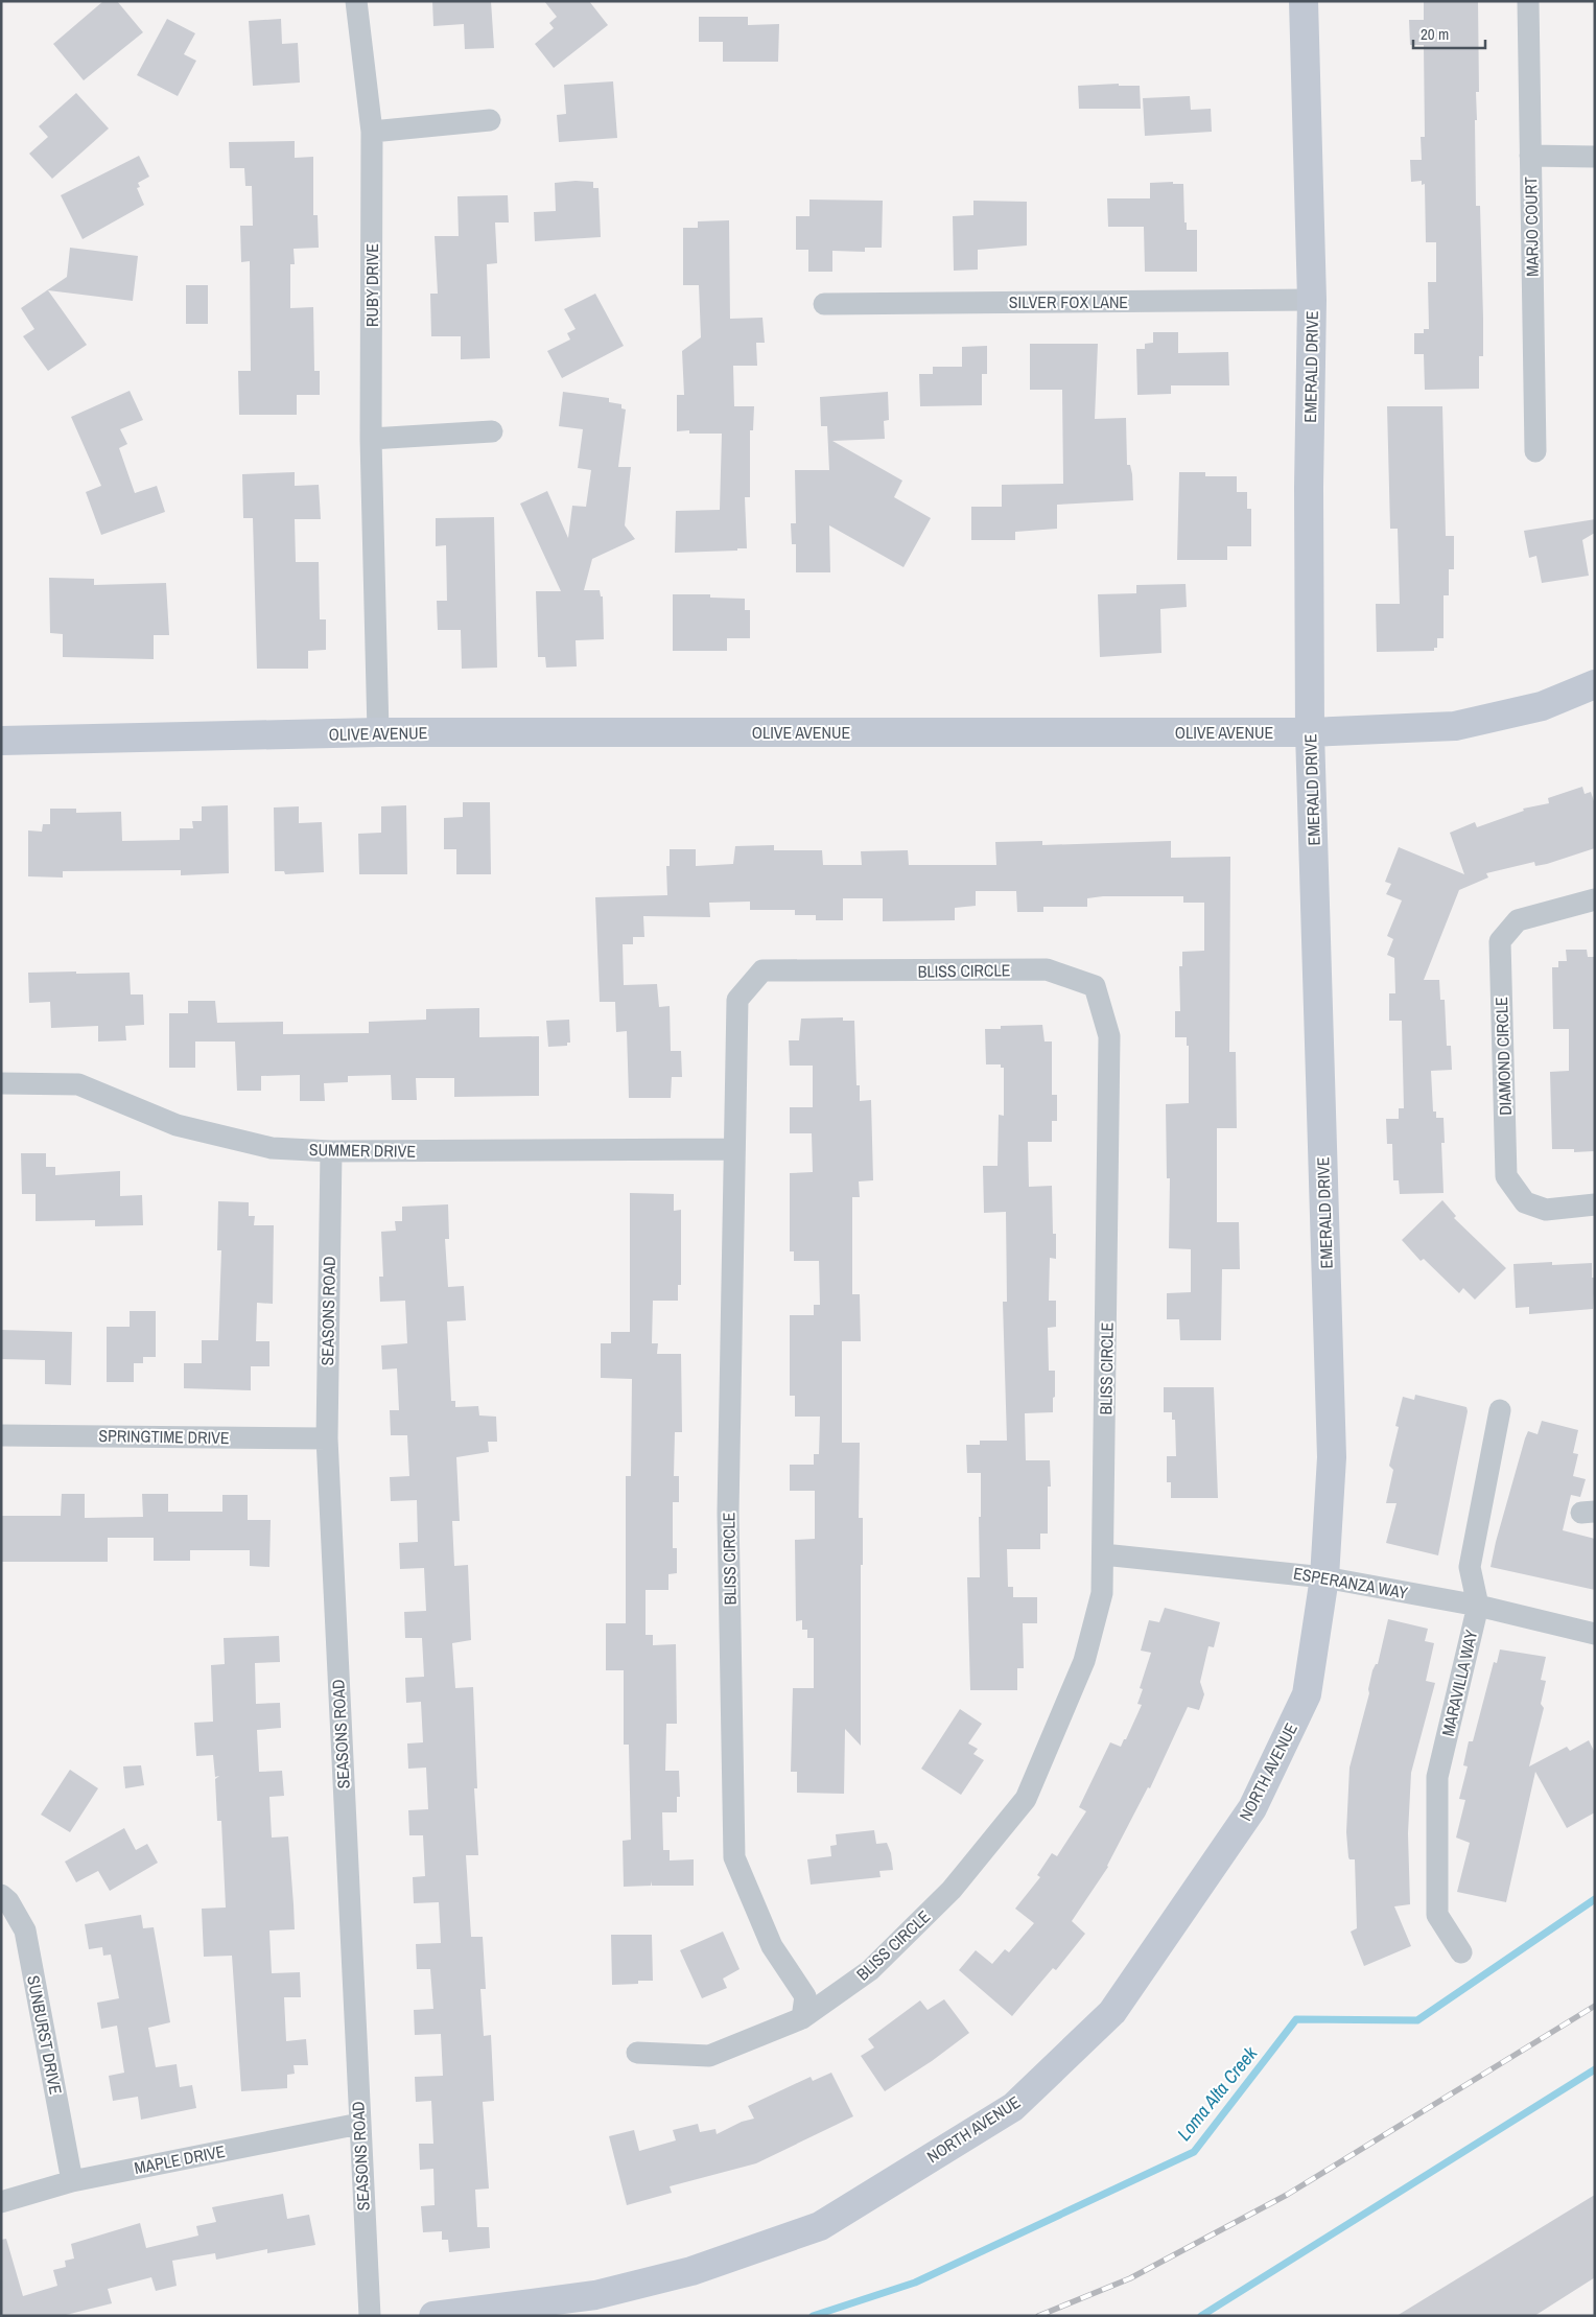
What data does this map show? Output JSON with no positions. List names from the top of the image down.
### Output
{
  "streets": {
    "main road": ["EMERALD DRIVE", "OLIVE AVENUE", "NORTH AVENUE"],
    "street": [
      "MARJO COURT",
      "RUBY DRIVE",
      "SILVER FOX LANE",
      "BLISS CIRCLE",
      "DIAMOND CIRCLE",
      "SUMMER DRIVE",
      "SEASONS ROAD",
      "SPRINGTIME DRIVE",
      "ESPERANZA WAY",
      "MARAVILLA WAY",
      "SUNBURST DRIVE",
      "MAPLE DRIVE"
    ]
  },
  "crossings": [
    ["RUBY DRIVE", "OLIVE AVENUE"],
    ["SILVER FOX LANE", "EMERALD DRIVE"],
    ["EMERALD DRIVE", "OLIVE AVENUE"],
    ["EMERALD DRIVE", "ESPERANZA WAY"],
    ["EMERALD DRIVE", "NORTH AVENUE"],
    ["BLISS CIRCLE", "SUMMER DRIVE"],
    ["BLISS CIRCLE", "ESPERANZA WAY"],
    ["SUMMER DRIVE", "SEASONS ROAD"],
    ["SEASONS ROAD", "SPRINGTIME DRIVE"],
    ["SEASONS ROAD", "MAPLE DRIVE"],
    ["ESPERANZA WAY", "MARAVILLA WAY"],
    ["ESPERANZA WAY", "NORTH AVENUE"],
    ["SUNBURST DRIVE", "MAPLE DRIVE"]
  ],
  "water": ["Loma Alta Creek"],
  "scale_bar": "20 m"
}
